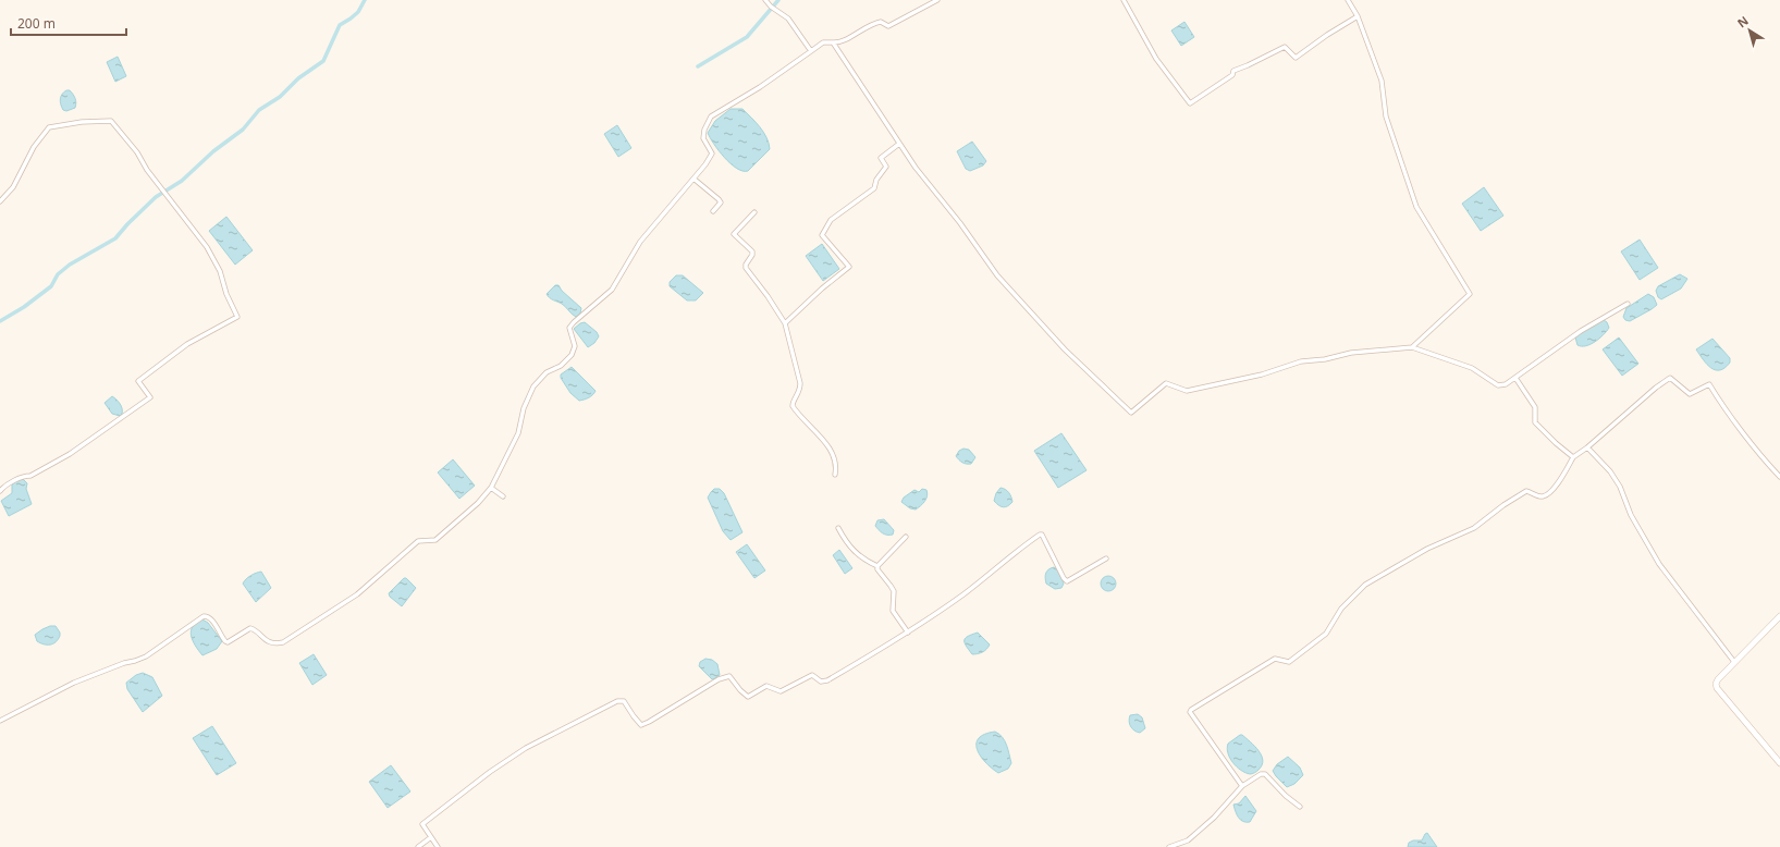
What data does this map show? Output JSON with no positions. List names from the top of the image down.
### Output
{
  "scale_bar": "200 m",
  "north": "top left"
}
